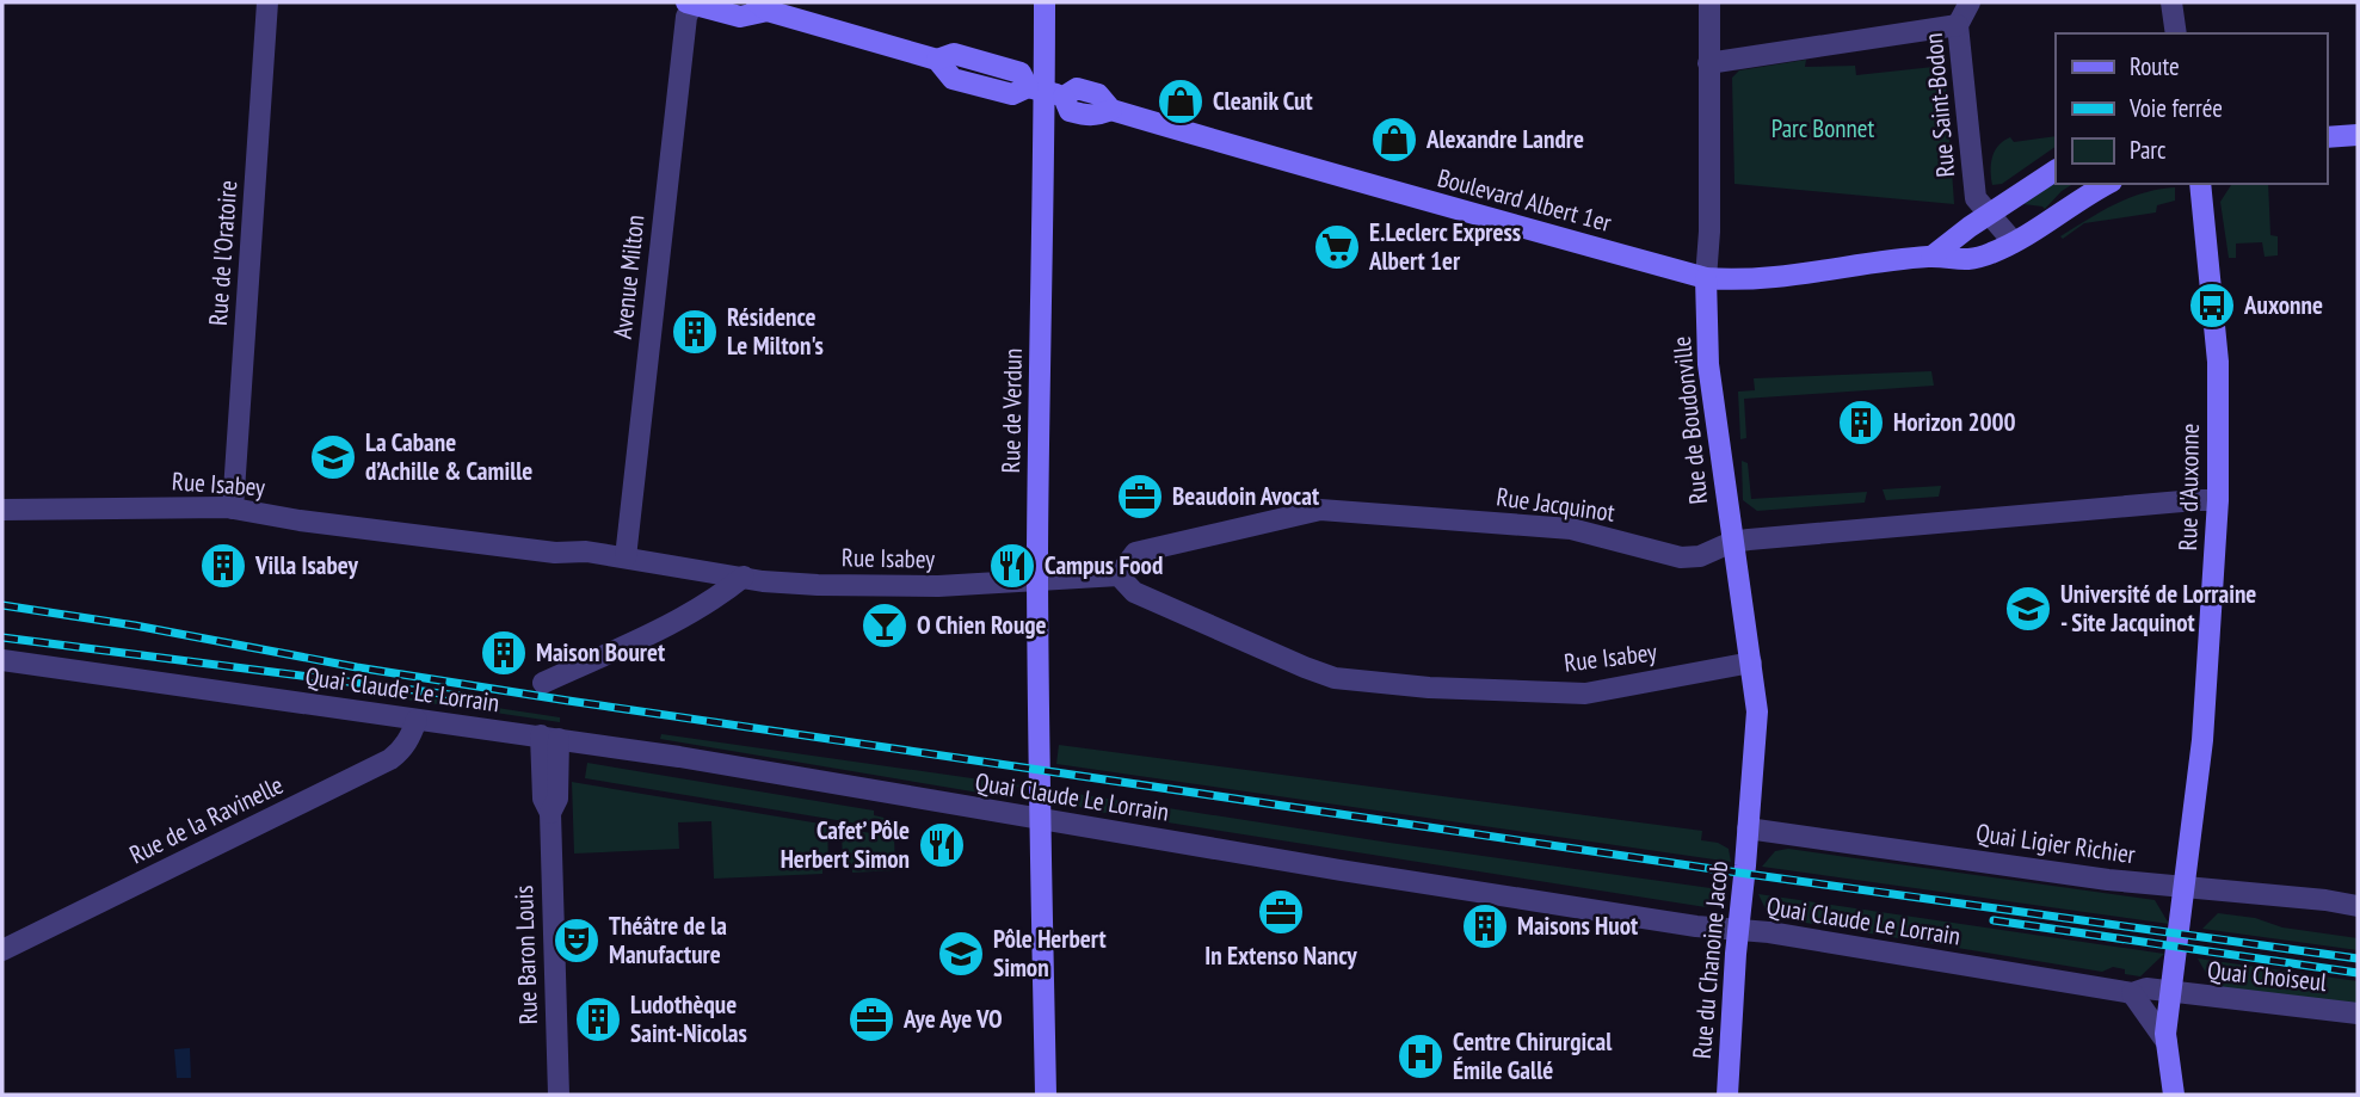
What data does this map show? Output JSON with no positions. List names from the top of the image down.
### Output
{
  "streets": {
    "main road": [
      "Boulevard Albert 1er",
      "Rue de Verdun",
      "Rue de Boudonville",
      "Rue d'Auxonne",
      "Rue du Chanoine Jacob"
    ],
    "street": [
      "Rue Saint-Bodon",
      "Rue de l'Oratoire",
      "Avenue Milton",
      "Rue Isabey",
      "Rue Jacquinot",
      "Quai Claude Le Lorrain",
      "Rue de la Ravinelle",
      "Quai Ligier Richier",
      "Rue Baron Louis",
      "Quai Choiseul"
    ]
  },
  "crossings": [
    ["Rue Saint-Bodon", "Boulevard Albert 1er"],
    ["Boulevard Albert 1er", "Avenue Milton"],
    ["Boulevard Albert 1er", "Rue de Verdun"],
    ["Boulevard Albert 1er", "Rue de Boudonville"],
    ["Rue de l'Oratoire", "Rue Isabey"],
    ["Avenue Milton", "Rue Isabey"],
    ["Rue de Verdun", "Rue Isabey"],
    ["Rue de Verdun", "Quai Claude Le Lorrain"],
    ["Rue de Boudonville", "Rue Isabey"],
    ["Rue de Boudonville", "Rue Jacquinot"],
    ["Rue de Boudonville", "Quai Ligier Richier"],
    ["Rue de Boudonville", "Rue du Chanoine Jacob"],
    ["Rue Isabey", "Rue Jacquinot"],
    ["Rue d'Auxonne", "Rue Jacquinot"],
    ["Rue d'Auxonne", "Quai Claude Le Lorrain"],
    ["Rue d'Auxonne", "Quai Ligier Richier"],
    ["Rue d'Auxonne", "Quai Choiseul"],
    ["Quai Claude Le Lorrain", "Rue de la Ravinelle"],
    ["Quai Claude Le Lorrain", "Rue Baron Louis"],
    ["Quai Claude Le Lorrain", "Rue du Chanoine Jacob"],
    ["Quai Claude Le Lorrain", "Quai Choiseul"],
    ["Quai Ligier Richier", "Rue du Chanoine Jacob"]
  ],
  "parks": ["Parc Bonnet"],
  "places": {
    "shop": ["Cleanik Cut", "Alexandre Landre"],
    "supermarket": ["E.Leclerc Express Albert 1er"],
    "bus stop": ["Auxonne"],
    "building": [
      "Résidence Le Milton's",
      "Horizon 2000",
      "Villa Isabey",
      "Maison Bouret",
      "Maisons Huot",
      "Ludothèque Saint-Nicolas"
    ],
    "school or university": ["La Cabane d’Achille & Camille", "Université de Lorraine - Site Jacquinot", "Pôle Herbert Simon"],
    "office": ["Beaudoin Avocat", "In Extenso Nancy", "Aye Aye VO"],
    "restaurant": ["Campus Food", "Cafet’ Pôle Herbert Simon"],
    "bar": ["O Chien Rouge"],
    "theatre": ["Théâtre de la Manufacture"],
    "hospital": ["Centre Chirurgical Émile Gallé"]
  },
  "legend": ["Route", "Voie ferrée", "Parc"]
}
